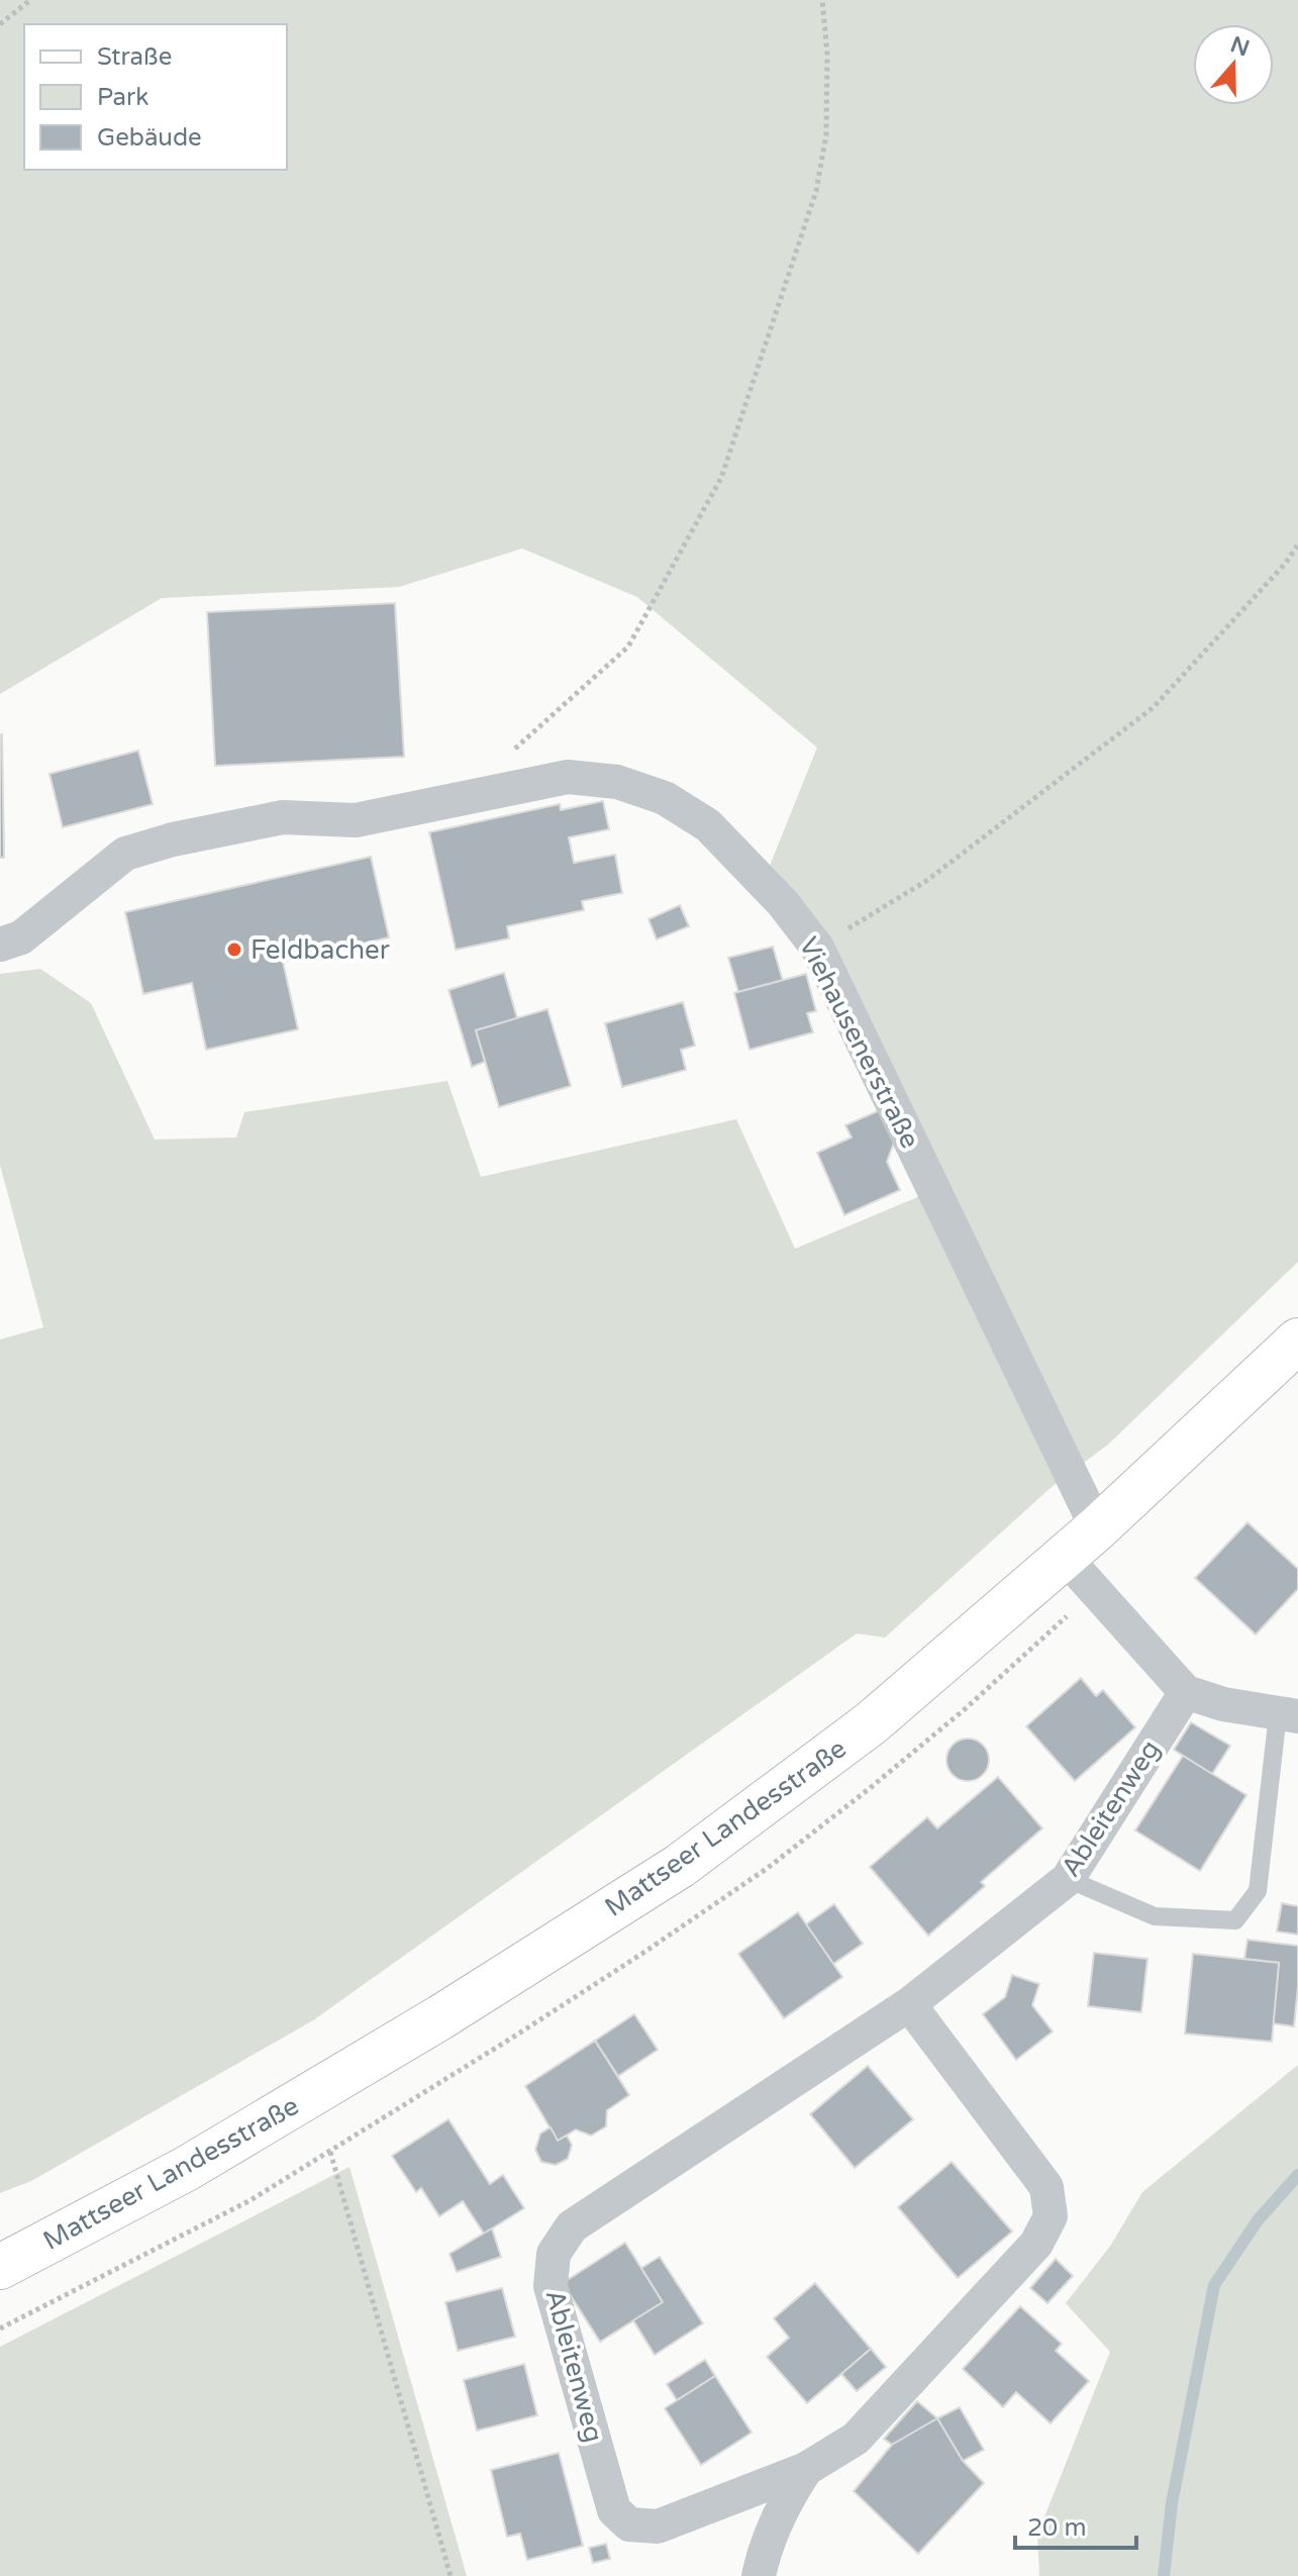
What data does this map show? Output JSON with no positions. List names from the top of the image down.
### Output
{
  "streets": {
    "main road": ["Mattseer Landesstraße"],
    "street": ["Viehausenerstraße", "Ableitenweg"]
  },
  "crossings": [
    ["Viehausenerstraße", "Ableitenweg"],
    ["Viehausenerstraße", "Mattseer Landesstraße"]
  ],
  "places": ["Feldbacher"],
  "legend": ["Straße", "Park", "Gebäude"],
  "scale_bar": "20 m",
  "north": "top"
}
